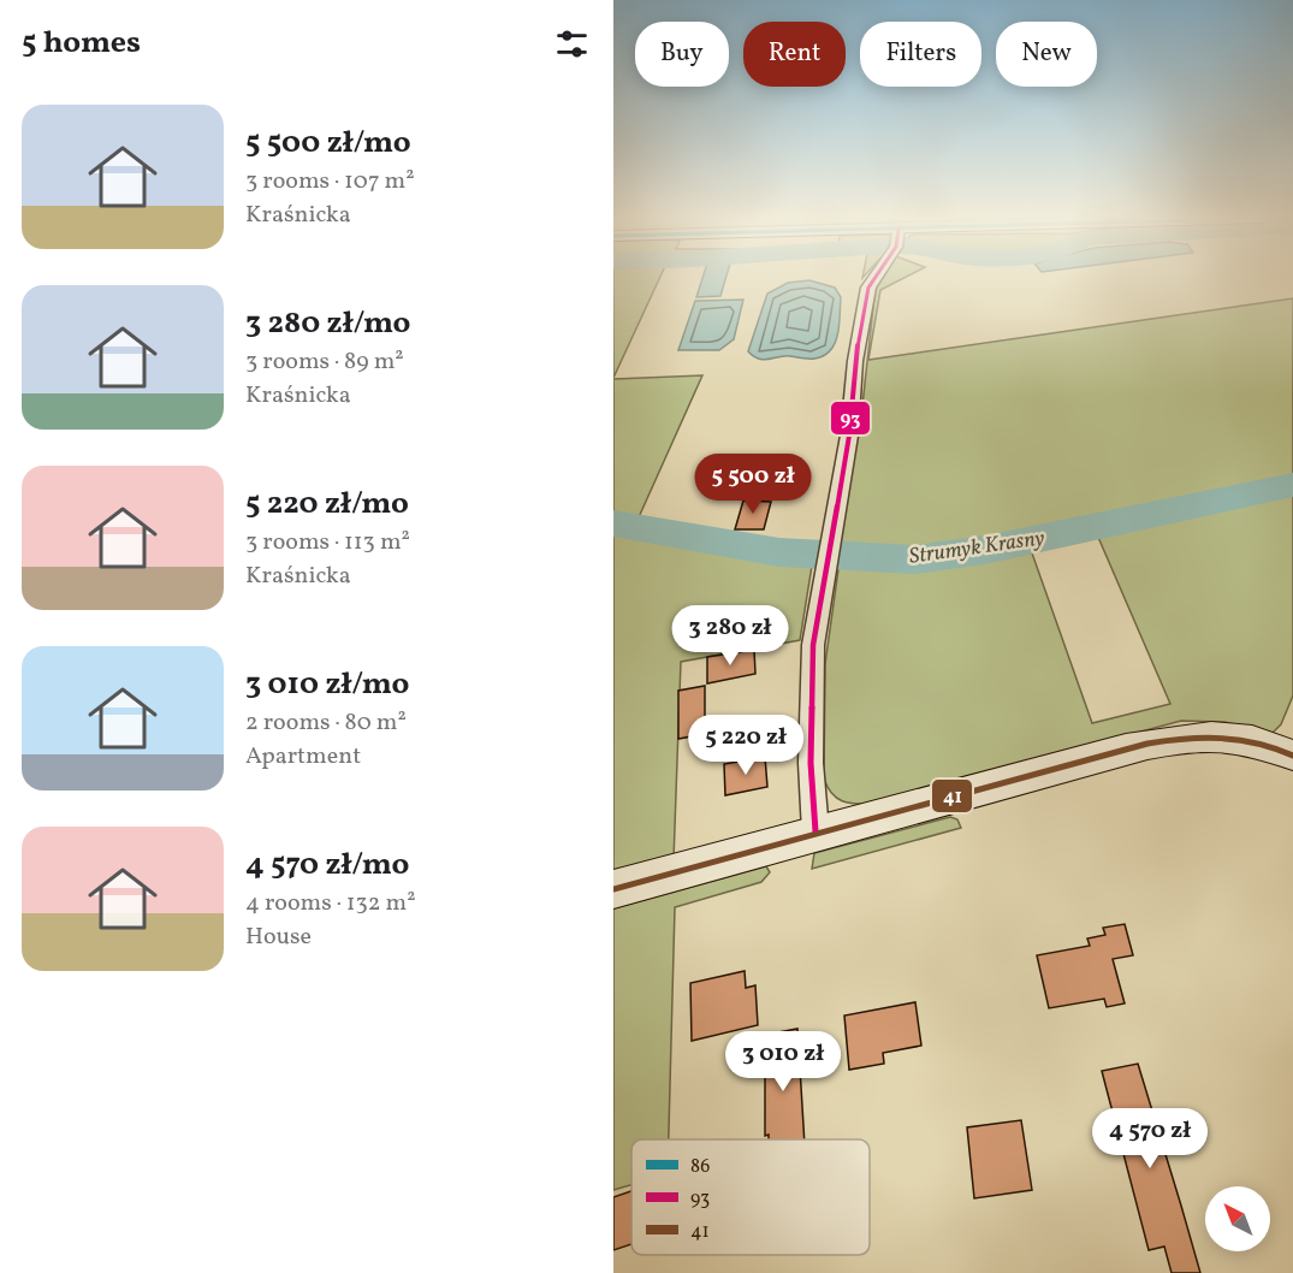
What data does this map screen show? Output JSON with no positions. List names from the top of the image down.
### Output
{
  "water": ["Strumyk Krasny"],
  "lines": ["transit line 93", "transit line 41"],
  "legend": ["86", "93", "41"],
  "north": "top left",
  "page": {
    "heading": "5 homes",
    "chip": [
      "Buy",
      "Rent",
      "Filters",
      "New"
    ],
    "list": [
      {
        "name": "5 500 zł/mo",
        "note": "3 rooms · 107 m² · Kraśnicka"
      },
      {
        "name": "3 280 zł/mo",
        "note": "3 rooms · 89 m² · Kraśnicka"
      },
      {
        "name": "5 220 zł/mo",
        "note": "3 rooms · 113 m² · Kraśnicka"
      },
      {
        "name": "3 010 zł/mo",
        "note": "2 rooms · 80 m² · Apartment"
      },
      {
        "name": "4 570 zł/mo",
        "note": "4 rooms · 132 m² · House"
      }
    ],
    "price": [
      "5 500 zł",
      "3 280 zł",
      "5 220 zł",
      "3 010 zł",
      "4 570 zł"
    ]
  }
}
